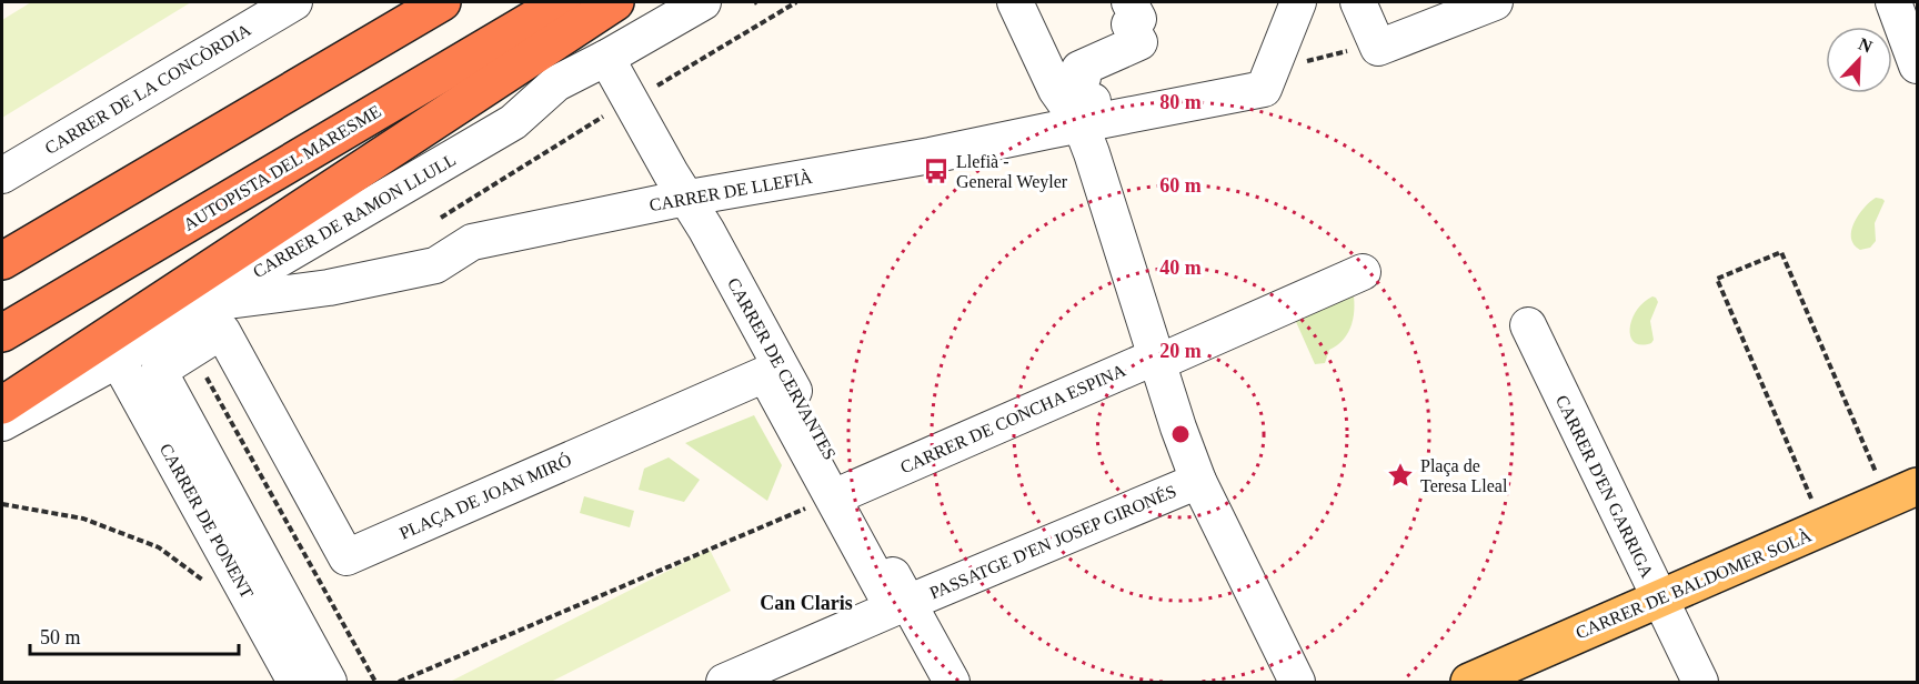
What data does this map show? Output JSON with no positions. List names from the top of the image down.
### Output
{
  "streets": {
    "highway": ["AUTOPISTA DEL MARESME"],
    "main road": ["CARRER DE BALDOMER SOLÀ"],
    "street": [
      "CARRER DE LA CONCÒRDIA",
      "CARRER DE LLEFIÀ",
      "CARRER DE RAMON LLULL",
      "CARRER DE CERVANTES",
      "CARRER DE CONCHA ESPINA",
      "CARRER D'EN GARRIGA",
      "PLAÇA DE JOAN MIRÓ",
      "CARRER DE PONENT",
      "PASSATGE D'EN JOSEP GIRONÉS"
    ]
  },
  "crossings": [
    ["CARRER DE LLEFIÀ", "CARRER DE RAMON LLULL"],
    ["CARRER DE LLEFIÀ", "CARRER DE CERVANTES"],
    ["CARRER DE RAMON LLULL", "CARRER DE CERVANTES"],
    ["CARRER DE RAMON LLULL", "CARRER DE PONENT"],
    ["CARRER DE CERVANTES", "CARRER DE CONCHA ESPINA"],
    ["CARRER DE CERVANTES", "PLAÇA DE JOAN MIRÓ"],
    ["CARRER DE CERVANTES", "PASSATGE D'EN JOSEP GIRONÉS"],
    ["CARRER DE CONCHA ESPINA", "PLAÇA DE JOAN MIRÓ"],
    ["CARRER D'EN GARRIGA", "CARRER DE BALDOMER SOLÀ"]
  ],
  "districts": ["Can Claris"],
  "places": {
    "bus stop": ["Llefià - General Weyler"],
    "place": ["Plaça de Teresa Lleal"]
  },
  "scale_bar": "50 m",
  "north": "top right",
  "rings": [
    "80 m",
    "60 m",
    "40 m",
    "20 m"
  ]
}
